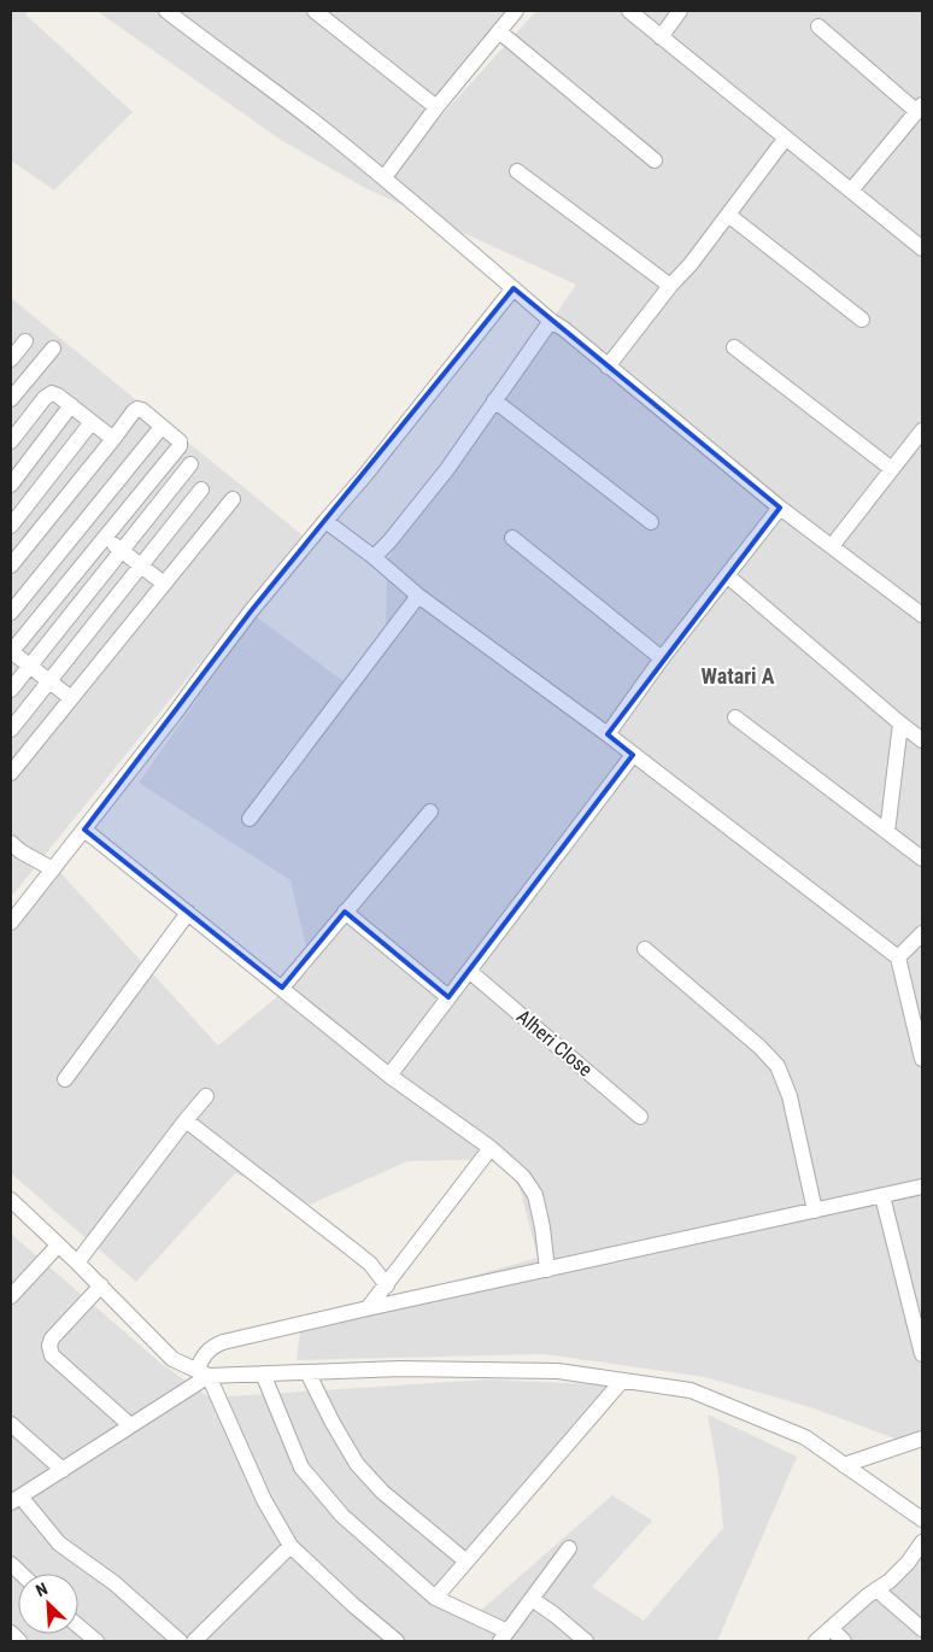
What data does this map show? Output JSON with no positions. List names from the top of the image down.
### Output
{
  "streets": {
    "street": ["Alheri Close"]
  },
  "districts": ["Watari A"],
  "north": "top left"
}
